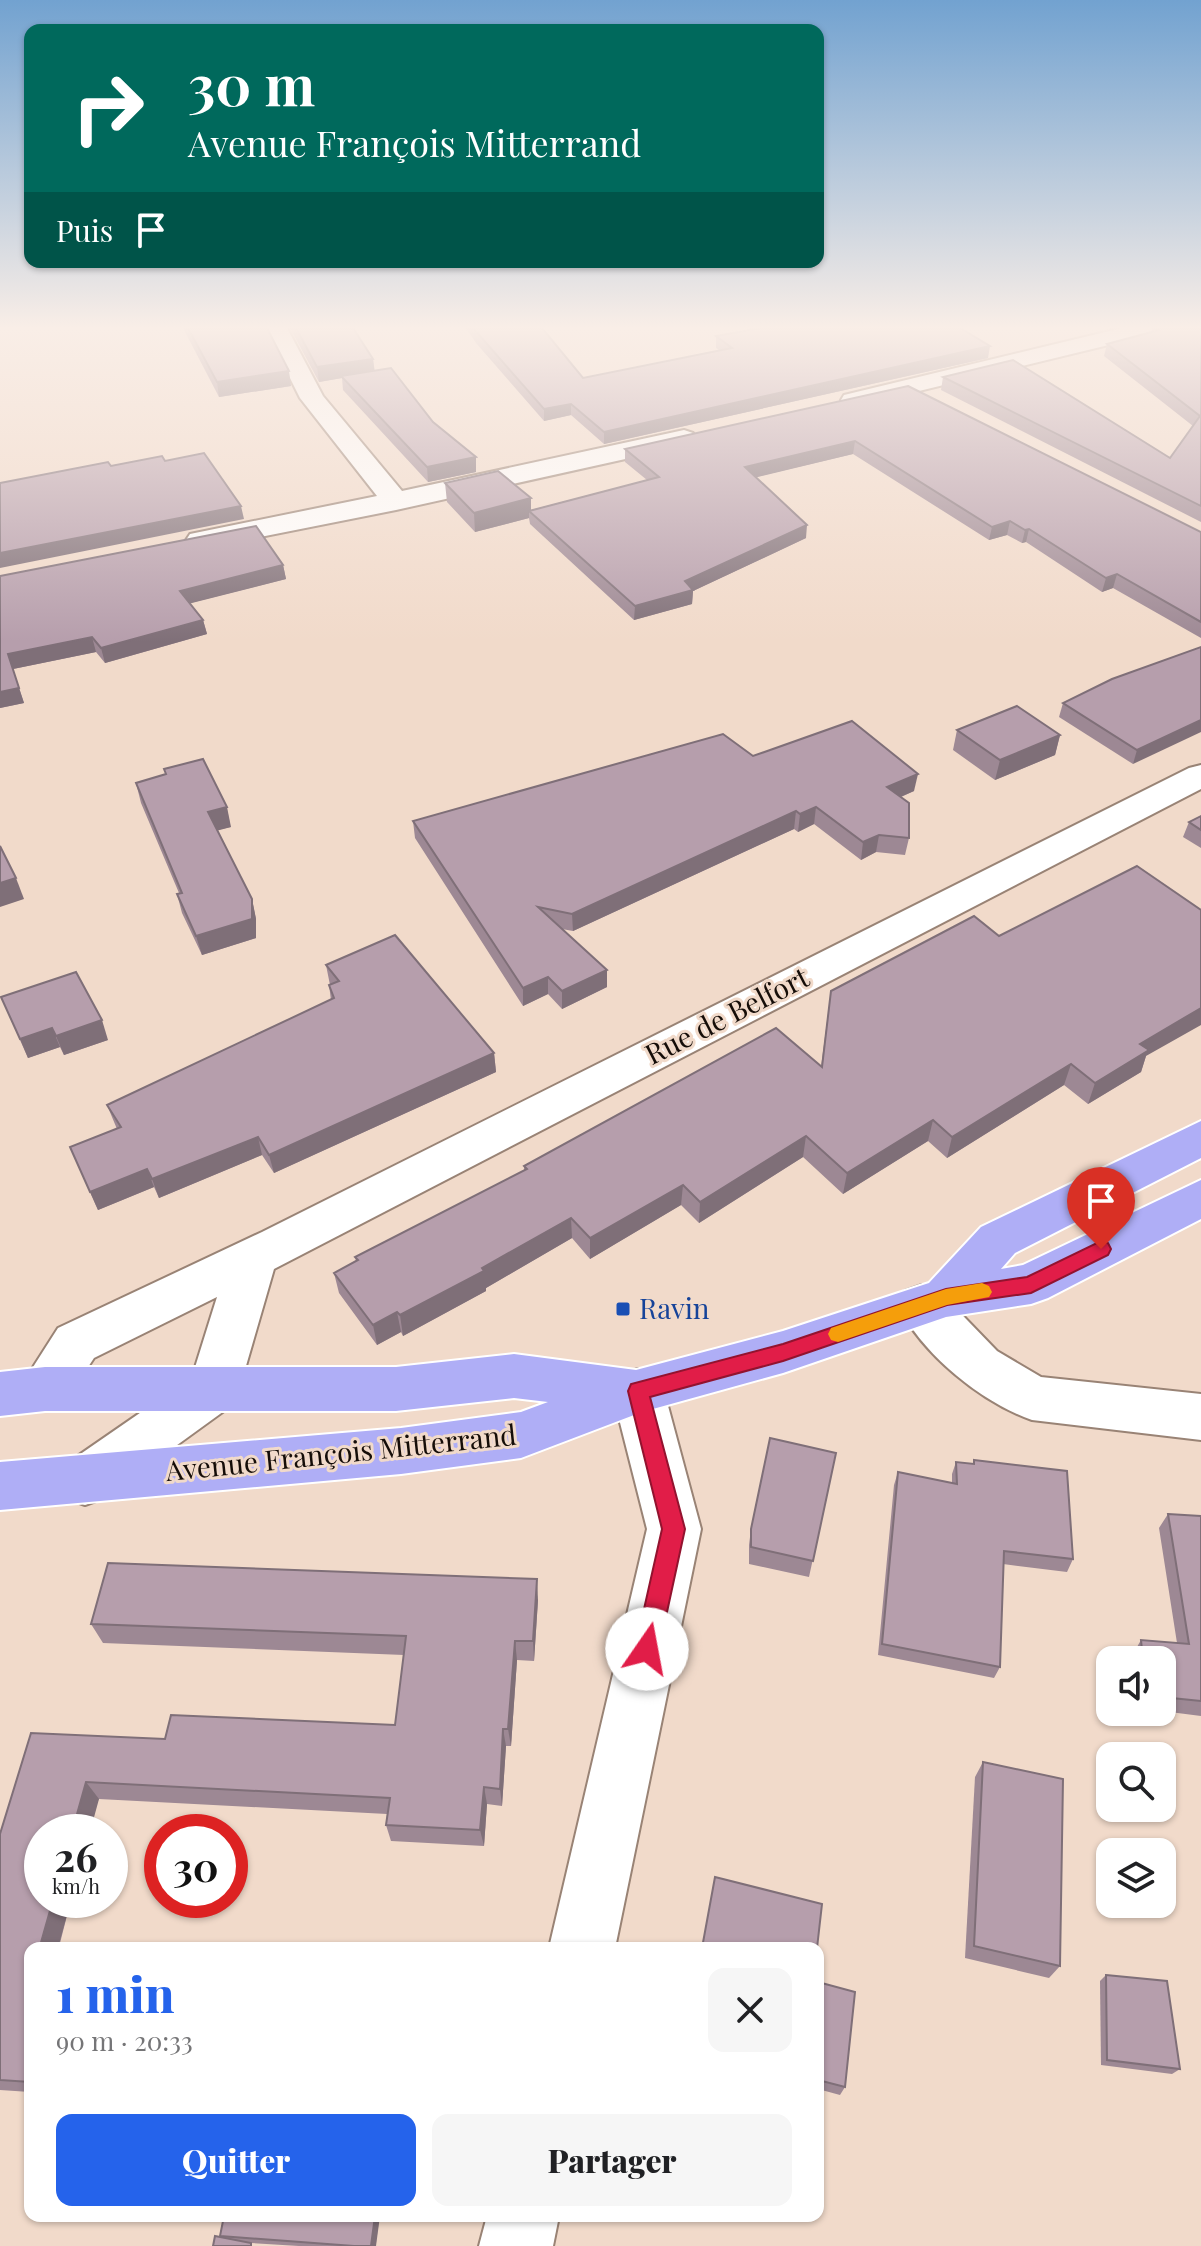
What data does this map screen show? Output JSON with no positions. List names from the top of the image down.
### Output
{
  "streets": {
    "main road": ["Rue de Belfort", "Avenue François Mitterrand"]
  },
  "crossings": [
    ["Rue de Belfort", "Avenue François Mitterrand"]
  ],
  "places": {
    "transit": ["Ravin"]
  },
  "page": {
    "turn": ["30 m", "Avenue François Mitterrand"],
    "then": "Puis",
    "speed": "26 km/h",
    "limit": "30",
    "heading": ["1 min", "90 m · 20:33"],
    "buttons": ["Quitter", "Partager"]
  }
}
